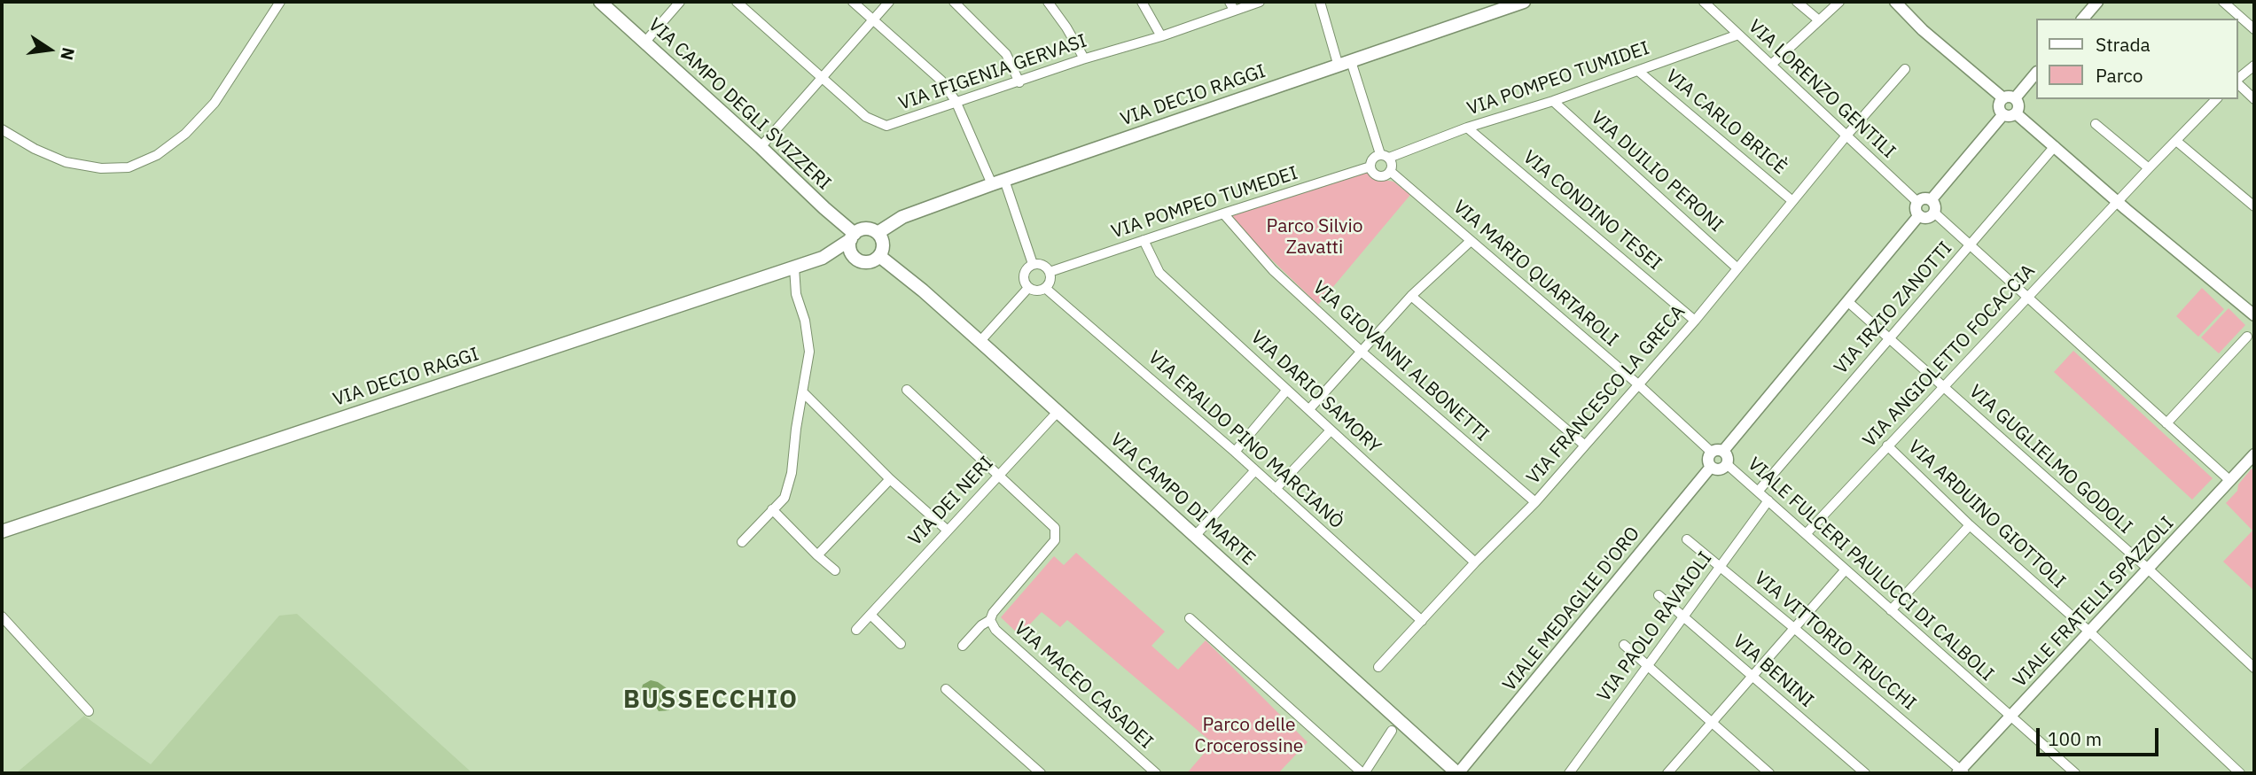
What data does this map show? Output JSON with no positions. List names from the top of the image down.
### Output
{
  "streets": {
    "main road": ["VIA DECIO RAGGI", "VIA CAMPO DEGLI SVIZZERI", "VIA CAMPO DI MARTE"],
    "street": [
      "VIA IFIGENIA GERVASI",
      "VIA POMPEO TUMIDEI",
      "VIA LORENZO GENTILI",
      "VIA CARLO BRICÈ",
      "VIA DUILIO PERONI",
      "VIA POMPEO TUMEDEI",
      "VIA CONDINO TESEI",
      "VIA MARIO QUARTAROLI",
      "VIA IRZIO ZANOTTI",
      "VIA ANGIOLETTO FOCACCIA",
      "VIA GIOVANNI ALBONETTI",
      "VIA DARIO SAMORY",
      "VIA FRANCESCO LA GRECA",
      "VIA ERALDO PINO MARCIANÒ",
      "VIA GUGLIELMO GODOLI",
      "VIA DEI NERI",
      "VIA ARDUINO GIOTTOLI",
      "VIALE FULCERI PAULUCCI DI CALBOLI",
      "VIALE FRATELLI SPAZZOLI",
      "VIALE MEDAGLIE D'ORO",
      "VIA PAOLO RAVAIOLI",
      "VIA VITTORIO TRUCCHI",
      "VIA BENINI",
      "VIA MACEO CASADEI"
    ]
  },
  "crossings": [
    ["VIA POMPEO TUMIDEI", "VIA LORENZO GENTILI"],
    ["VIA POMPEO TUMIDEI", "VIA CARLO BRICÈ"],
    ["VIA POMPEO TUMIDEI", "VIA DUILIO PERONI"],
    ["VIA POMPEO TUMIDEI", "VIA POMPEO TUMEDEI"],
    ["VIA POMPEO TUMIDEI", "VIA CONDINO TESEI"],
    ["VIA POMPEO TUMIDEI", "VIA MARIO QUARTAROLI"],
    ["VIA LORENZO GENTILI", "VIA FRANCESCO LA GRECA"],
    ["VIA DECIO RAGGI", "VIA CAMPO DEGLI SVIZZERI"],
    ["VIA DECIO RAGGI", "VIA CAMPO DI MARTE"],
    ["VIA CAMPO DEGLI SVIZZERI", "VIA CAMPO DI MARTE"],
    ["VIA CARLO BRICÈ", "VIA FRANCESCO LA GRECA"],
    ["VIA DUILIO PERONI", "VIA FRANCESCO LA GRECA"],
    ["VIA POMPEO TUMEDEI", "VIA MARIO QUARTAROLI"],
    ["VIA POMPEO TUMEDEI", "VIA GIOVANNI ALBONETTI"],
    ["VIA POMPEO TUMEDEI", "VIA DARIO SAMORY"],
    ["VIA POMPEO TUMEDEI", "VIA ERALDO PINO MARCIANÒ"],
    ["VIA CONDINO TESEI", "VIA FRANCESCO LA GRECA"],
    ["VIA MARIO QUARTAROLI", "VIA FRANCESCO LA GRECA"],
    ["VIA MARIO QUARTAROLI", "VIALE FULCERI PAULUCCI DI CALBOLI"],
    ["VIA MARIO QUARTAROLI", "VIALE MEDAGLIE D'ORO"],
    ["VIA IRZIO ZANOTTI", "VIA GUGLIELMO GODOLI"],
    ["VIA IRZIO ZANOTTI", "VIALE FULCERI PAULUCCI DI CALBOLI"],
    ["VIA ANGIOLETTO FOCACCIA", "VIA GUGLIELMO GODOLI"],
    ["VIA ANGIOLETTO FOCACCIA", "VIA ARDUINO GIOTTOLI"],
    ["VIA ANGIOLETTO FOCACCIA", "VIALE FULCERI PAULUCCI DI CALBOLI"],
    ["VIA GIOVANNI ALBONETTI", "VIA FRANCESCO LA GRECA"],
    ["VIA DARIO SAMORY", "VIA FRANCESCO LA GRECA"],
    ["VIA FRANCESCO LA GRECA", "VIA ERALDO PINO MARCIANÒ"],
    ["VIA GUGLIELMO GODOLI", "VIALE FRATELLI SPAZZOLI"],
    ["VIA CAMPO DI MARTE", "VIA DEI NERI"],
    ["VIA CAMPO DI MARTE", "VIALE MEDAGLIE D'ORO"],
    ["VIA ARDUINO GIOTTOLI", "VIALE FRATELLI SPAZZOLI"],
    ["VIALE FULCERI PAULUCCI DI CALBOLI", "VIALE FRATELLI SPAZZOLI"],
    ["VIALE FULCERI PAULUCCI DI CALBOLI", "VIALE MEDAGLIE D'ORO"],
    ["VIALE FULCERI PAULUCCI DI CALBOLI", "VIA PAOLO RAVAIOLI"],
    ["VIALE FRATELLI SPAZZOLI", "VIA VITTORIO TRUCCHI"],
    ["VIA PAOLO RAVAIOLI", "VIA VITTORIO TRUCCHI"],
    ["VIA PAOLO RAVAIOLI", "VIA BENINI"]
  ],
  "districts": ["BUSSECCHIO"],
  "parks": ["Parco Silvio Zavatti", "Parco delle Crocerossine"],
  "legend": ["Strada", "Parco"],
  "scale_bar": "100 m",
  "north": "right"
}
